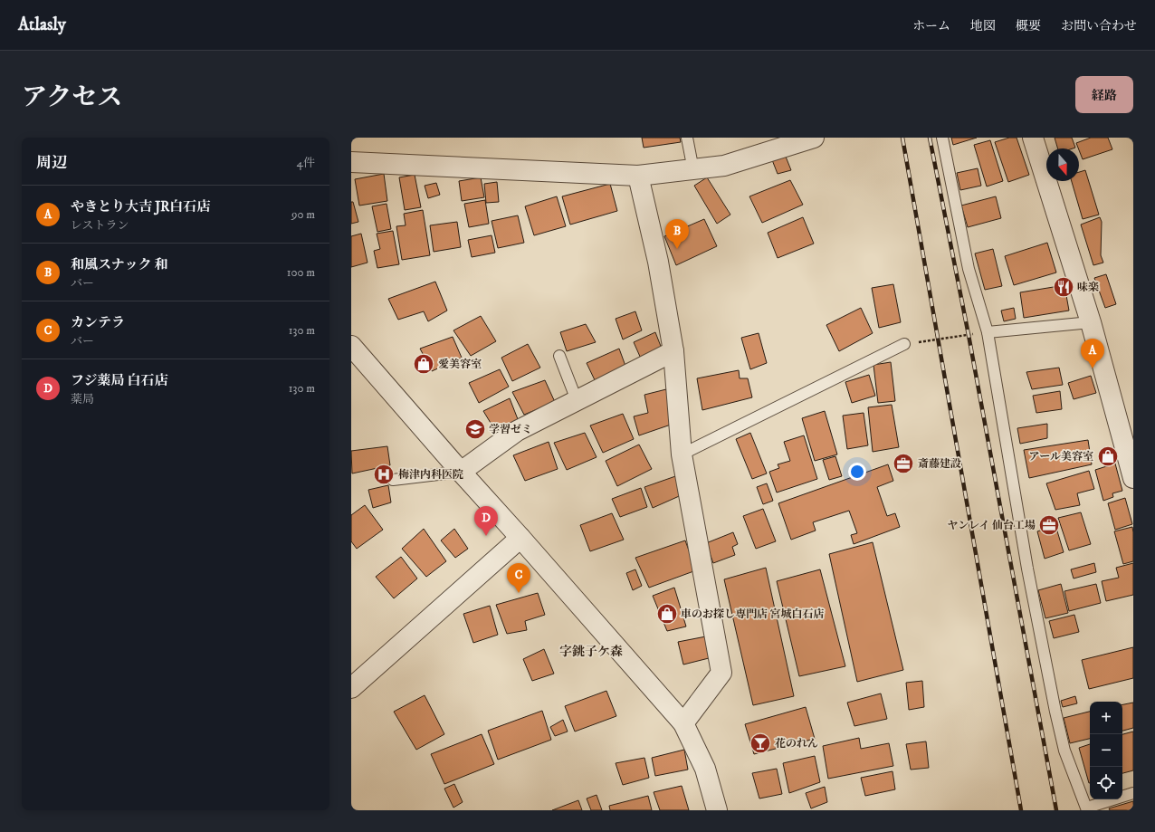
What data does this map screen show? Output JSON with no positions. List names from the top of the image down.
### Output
{
  "districts": ["字銚子ケ森"],
  "places": {
    "restaurant": ["味楽"],
    "shop": ["愛美容室", "アール美容室", "車のお探し専門店 宮城白石店"],
    "school or university": ["学習ゼミ"],
    "office": ["斎藤建設", "ヤンレイ 仙台工場"],
    "hospital": ["梅津内科医院"],
    "bar": ["花のれん"]
  },
  "north": "bottom",
  "page": {
    "header": "Atlasly",
    "nav": [
      "ホーム",
      "地図",
      "概要",
      "お問い合わせ"
    ],
    "title": "アクセス",
    "buttons": "経路",
    "heading": ["周辺", "4件"],
    "list": [
      {
        "mark": "A",
        "name": "やきとり大吉 JR白石店",
        "note": "レストラン",
        "value": "90 m"
      },
      {
        "mark": "B",
        "name": "和風スナック 和",
        "note": "バー",
        "value": "100 m"
      },
      {
        "mark": "C",
        "name": "カンテラ",
        "note": "バー",
        "value": "130 m"
      },
      {
        "mark": "D",
        "name": "フジ薬局 白石店",
        "note": "薬局",
        "value": "130 m"
      }
    ],
    "pins": [
      "B",
      "A",
      "D",
      "C"
    ],
    "map_buttons": ["+", "−"]
  }
}
